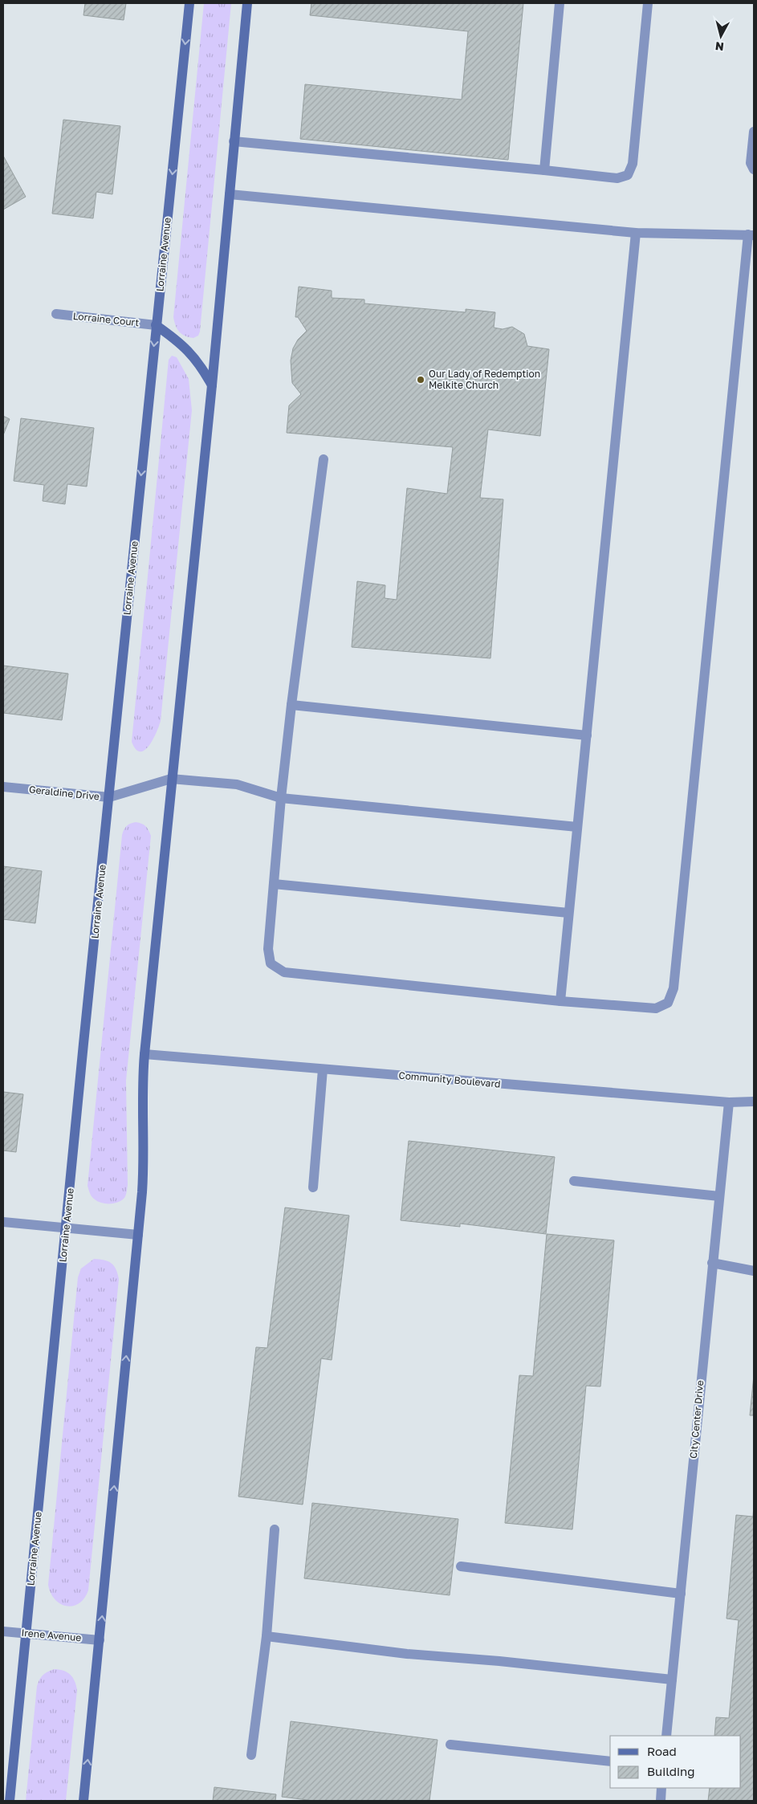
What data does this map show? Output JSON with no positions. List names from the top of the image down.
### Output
{
  "streets": {
    "street": [
      "Lorraine Avenue",
      "Lorraine Court",
      "Geraldine Drive",
      "Community Boulevard",
      "City Center Drive",
      "Irene Avenue"
    ]
  },
  "crossings": [
    ["Lorraine Avenue", "Lorraine Court"],
    ["Lorraine Avenue", "Geraldine Drive"],
    ["Lorraine Avenue", "Irene Avenue"],
    ["Community Boulevard", "City Center Drive"]
  ],
  "places": ["Our Lady of Redemption Melkite Church"],
  "legend": ["Road", "Building"],
  "north": "bottom"
}
